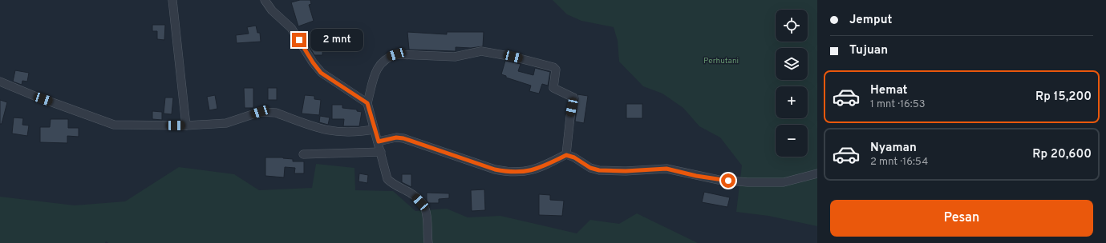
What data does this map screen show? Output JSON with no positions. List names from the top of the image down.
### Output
{
  "parks": ["Perhutani"],
  "page": {
    "banner": ["Jemput", "Tujuan"],
    "map_buttons": ["+", "−"],
    "bubble": "2 mnt",
    "list": [
      {
        "name": "Hemat",
        "note": "1 mnt · 16:53",
        "value": "Rp 15,200"
      },
      {
        "name": "Nyaman",
        "note": "2 mnt · 16:54",
        "value": "Rp 20,600"
      }
    ],
    "buttons": "Pesan"
  }
}
